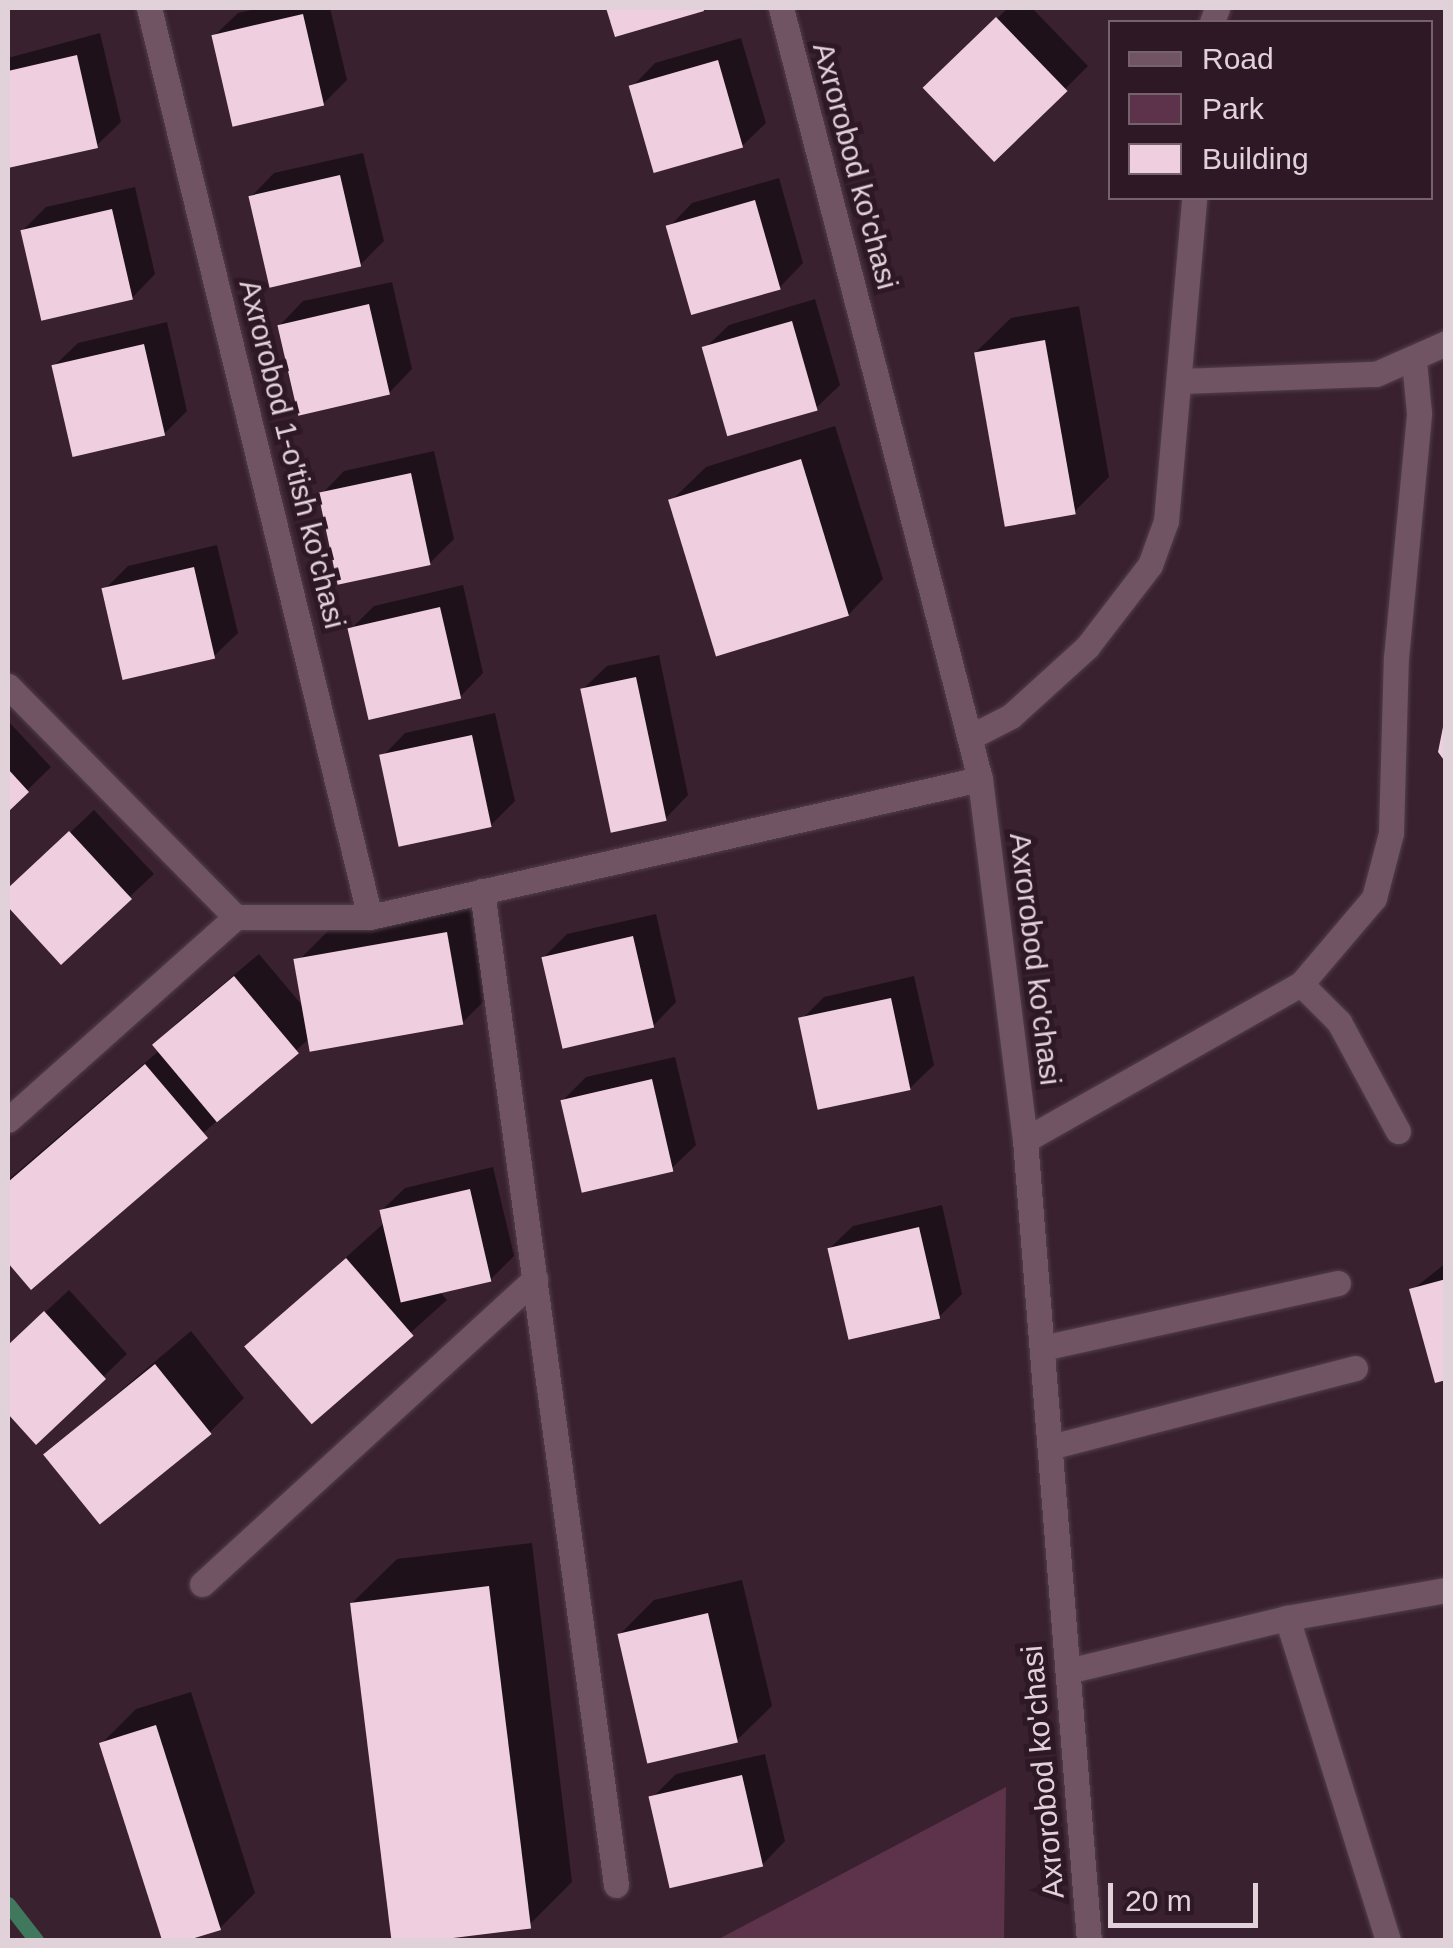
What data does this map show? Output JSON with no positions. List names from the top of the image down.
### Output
{
  "streets": {
    "street": ["Axrorobod ko'chasi", "Axrorobod 1-o'tish ko'chasi"]
  },
  "legend": ["Road", "Park", "Building"],
  "scale_bar": "20 m"
}
